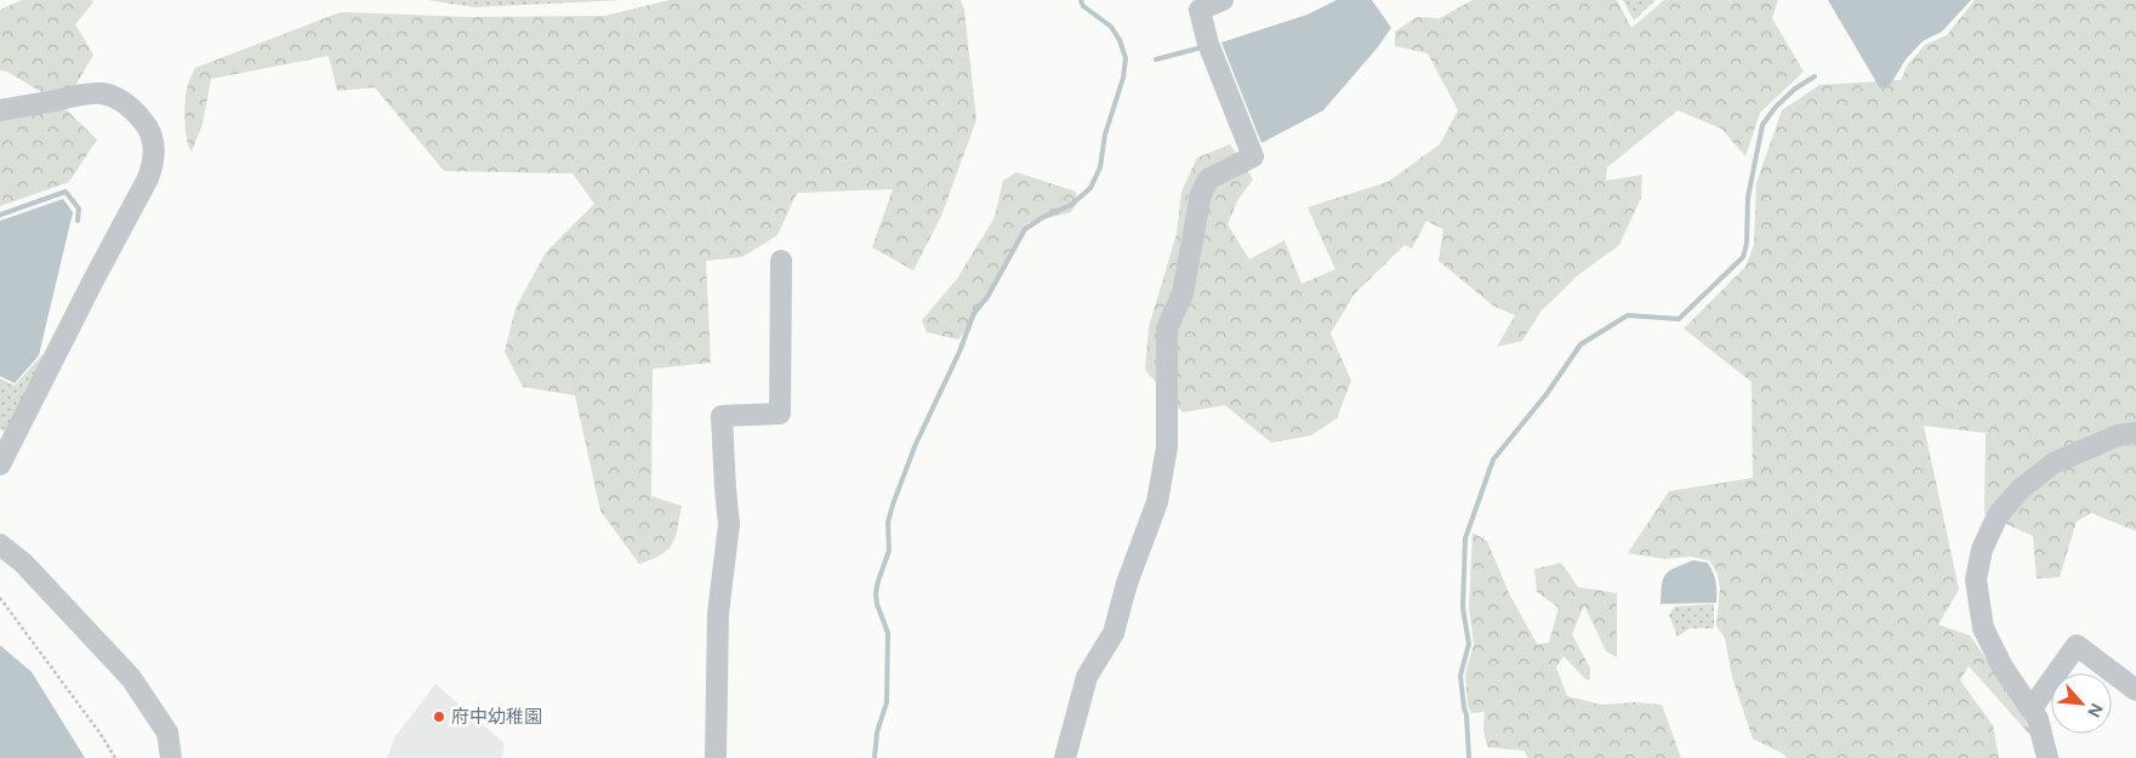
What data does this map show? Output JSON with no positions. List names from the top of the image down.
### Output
{
  "places": ["府中幼稚園"],
  "north": "bottom right"
}
